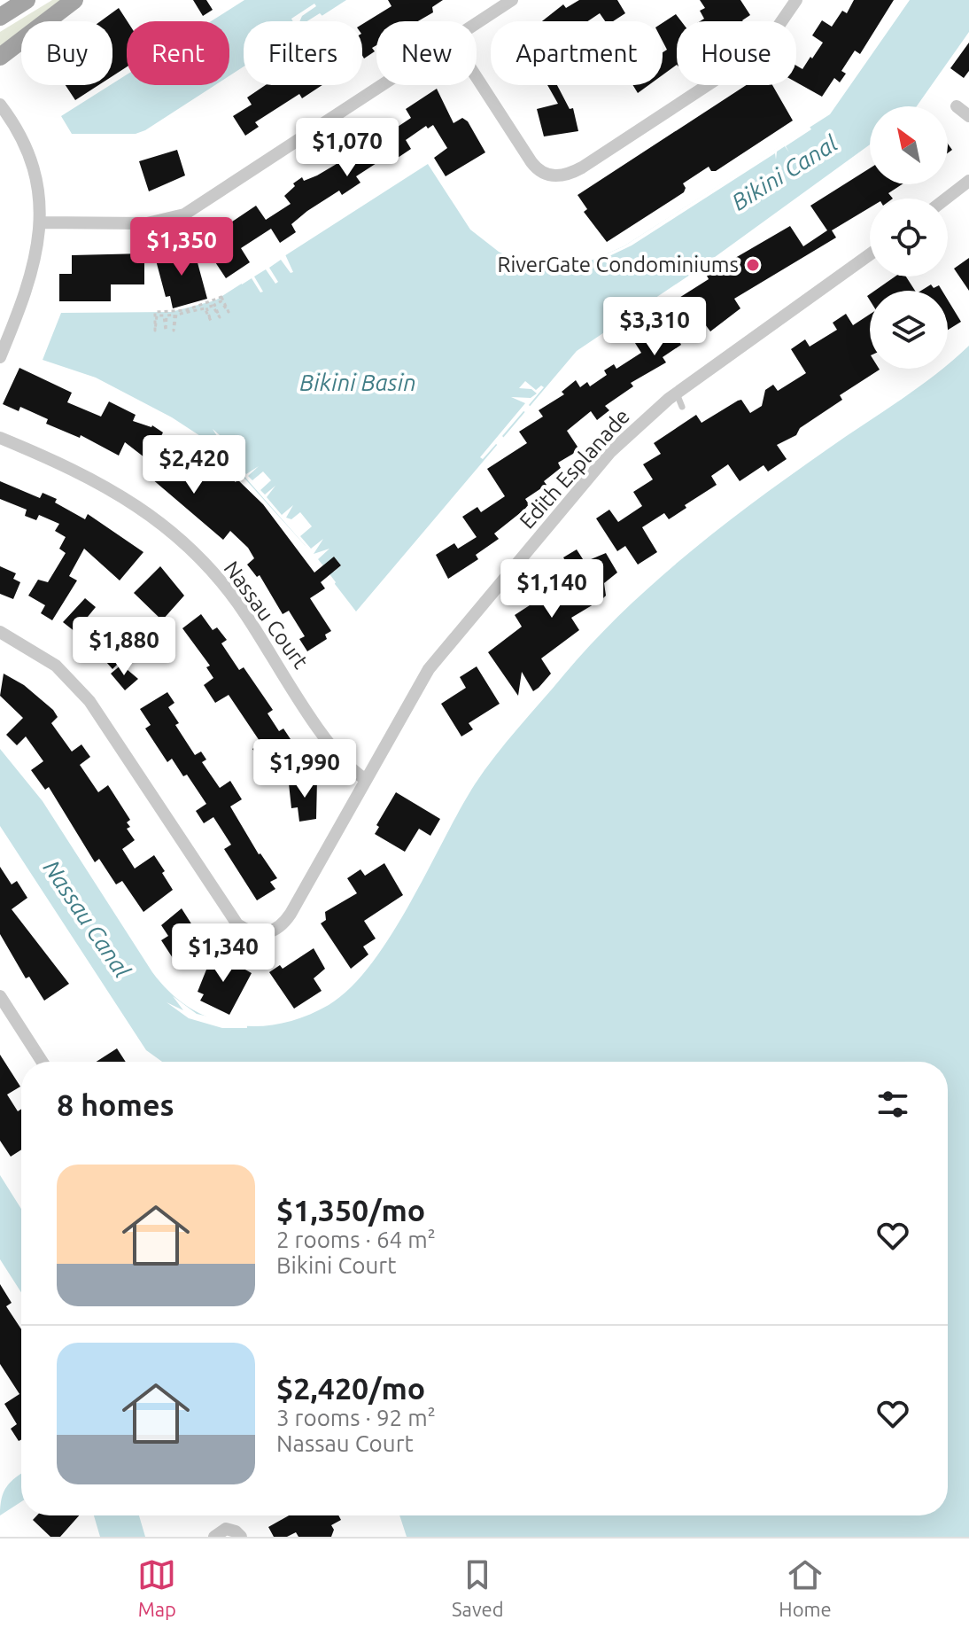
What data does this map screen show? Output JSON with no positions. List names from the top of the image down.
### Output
{
  "streets": {
    "street": ["Edith Esplanade", "Nassau Court"]
  },
  "crossings": [
    ["Edith Esplanade", "Nassau Court"]
  ],
  "water": ["Bikini Canal", "Bikini Basin", "Nassau Canal"],
  "places": ["RiverGate Condominiums"],
  "north": "top left",
  "page": {
    "chip": [
      "Buy",
      "Rent",
      "Filters",
      "New",
      "Apartment",
      "House"
    ],
    "price": [
      "$1,070",
      "$1,350",
      "$3,310",
      "$2,420",
      "$1,140",
      "$1,880",
      "$1,990",
      "$1,340"
    ],
    "heading": "8 homes",
    "list": [
      {
        "name": "$1,350/mo",
        "note": "2 rooms · 64 m² · Bikini Court"
      },
      {
        "name": "$2,420/mo",
        "note": "3 rooms · 92 m² · Nassau Court"
      }
    ],
    "tabs": ["Map", "Saved", "Home"]
  }
}
